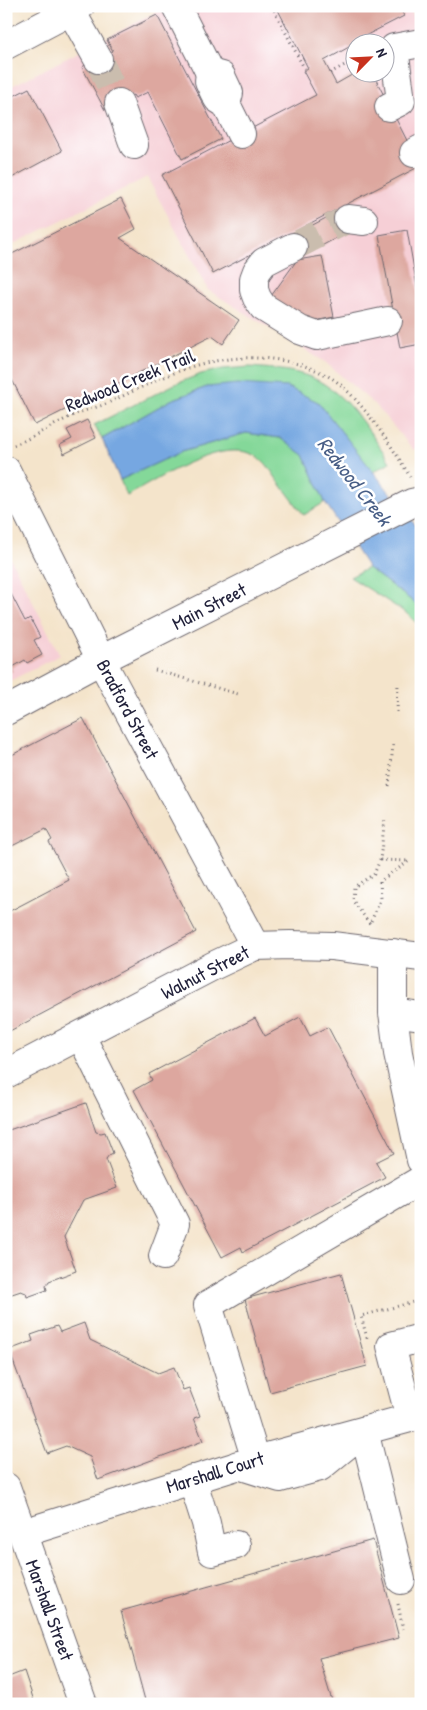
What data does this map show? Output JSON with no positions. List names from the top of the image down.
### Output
{
  "streets": {
    "street": [
      "Main Street",
      "Bradford Street",
      "Walnut Street",
      "Marshall Court",
      "Marshall Street"
    ],
    "path": ["Redwood Creek Trail"]
  },
  "crossings": [
    ["Redwood Creek Trail", "Main Street"],
    ["Main Street", "Bradford Street"],
    ["Bradford Street", "Walnut Street"],
    ["Marshall Court", "Marshall Street"]
  ],
  "water": ["Redwood Creek"],
  "north": "top right"
}
